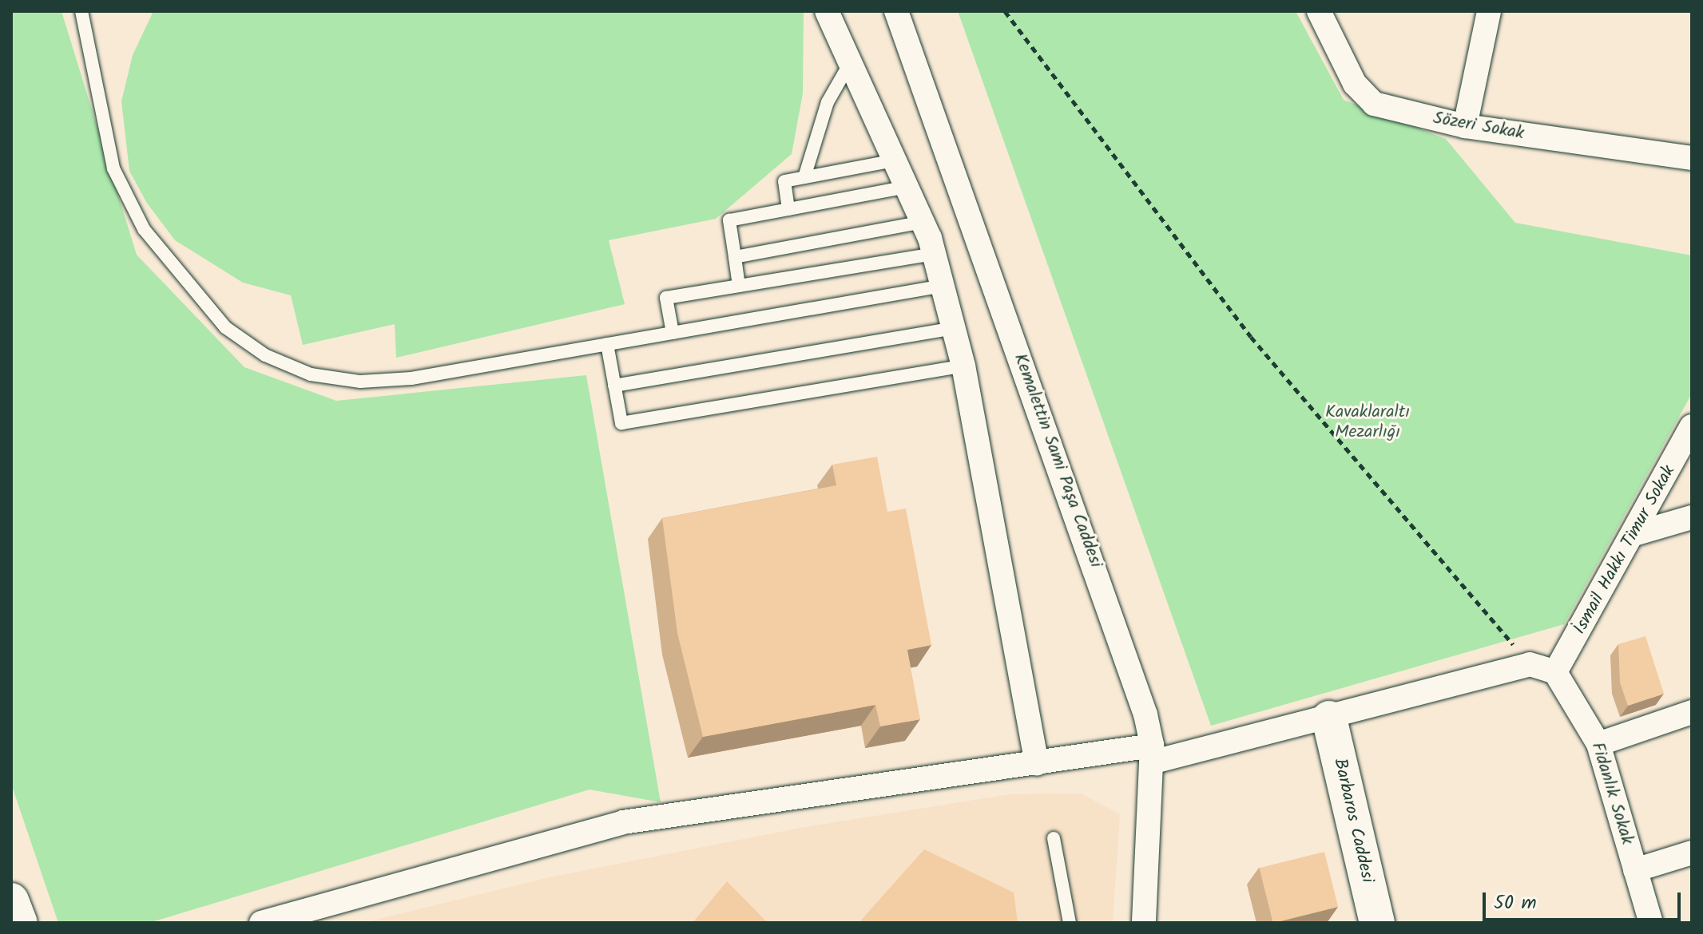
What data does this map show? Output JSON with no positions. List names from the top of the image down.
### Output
{
  "streets": {
    "main road": ["Barbaros Caddesi"],
    "street": [
      "Sözeri Sokak",
      "Kemalettin Sami Paşa Caddesi",
      "İsmail Hakkı Timur Sokak",
      "Fidanlık Sokak"
    ]
  },
  "crossings": [
    ["İsmail Hakkı Timur Sokak", "Fidanlık Sokak"]
  ],
  "parks": ["Kavaklaraltı Mezarlığı"],
  "scale_bar": "50 m"
}
